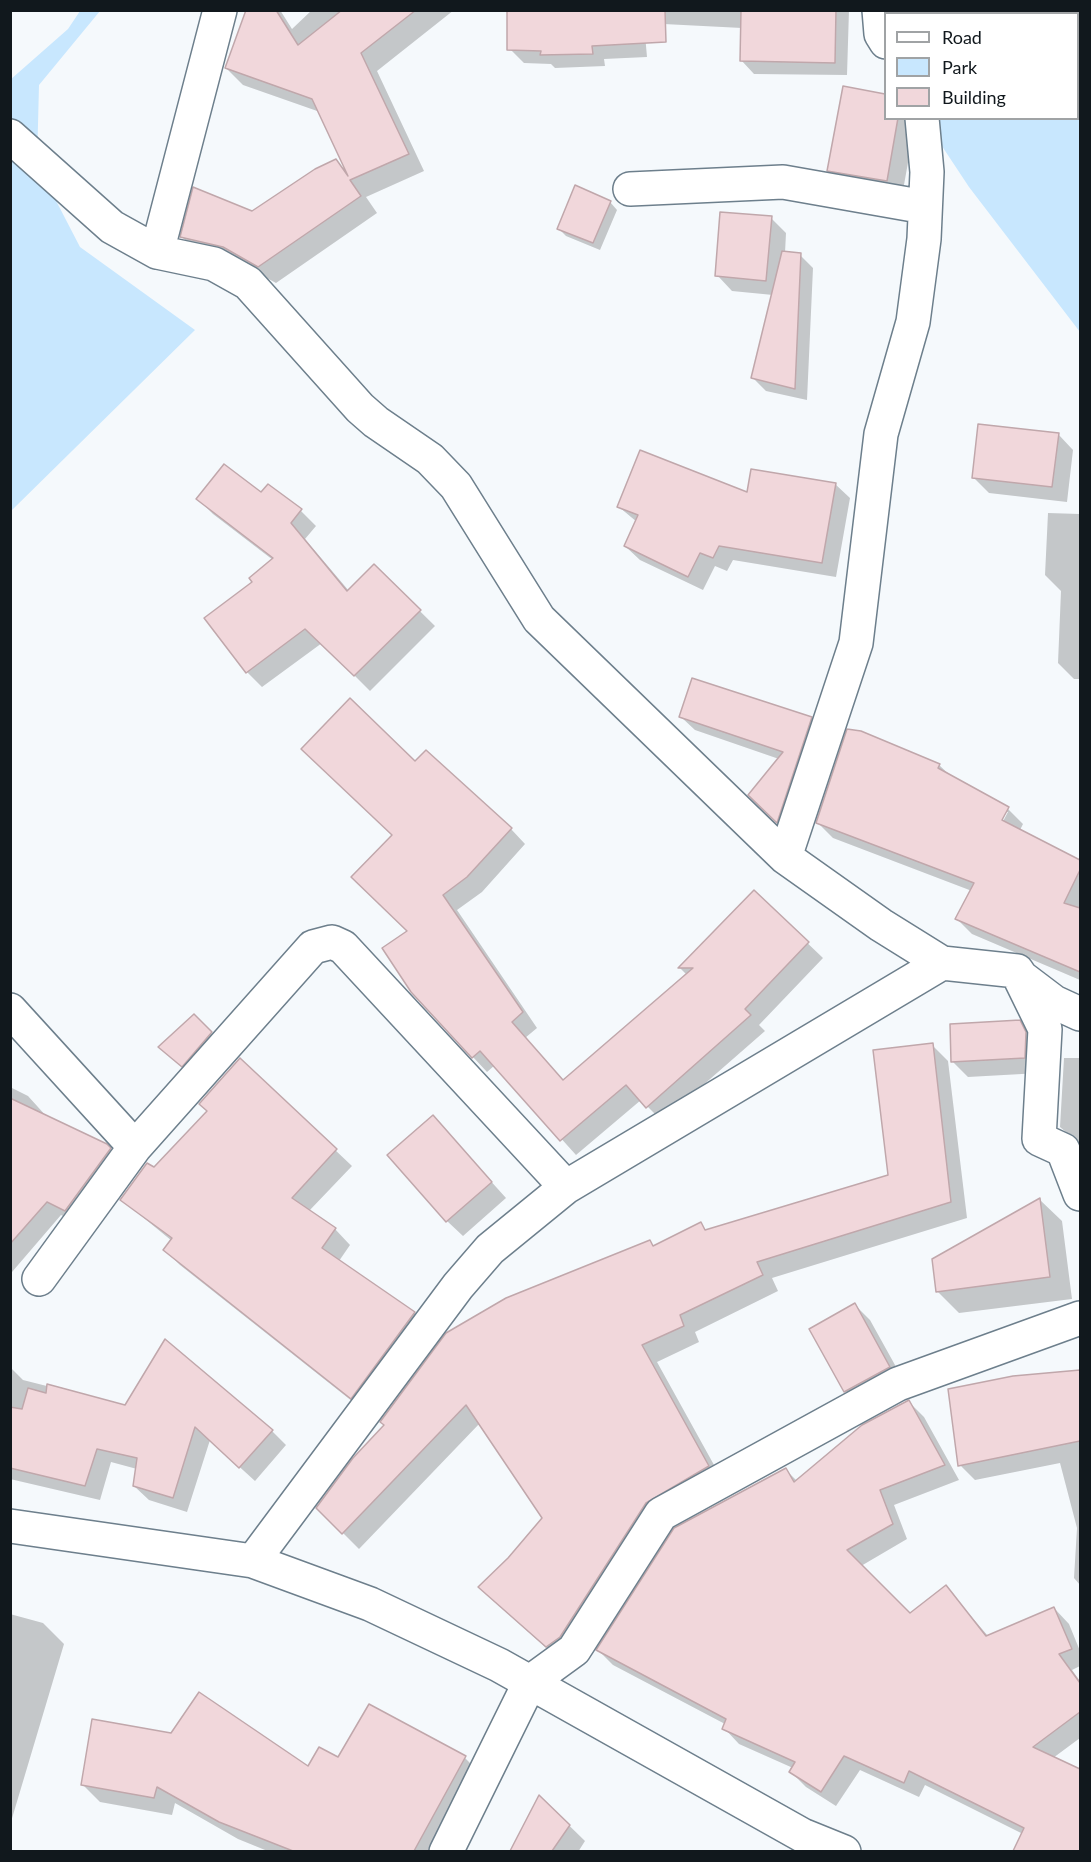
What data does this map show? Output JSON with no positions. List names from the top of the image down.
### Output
{
  "legend": ["Road", "Park", "Building"]
}
